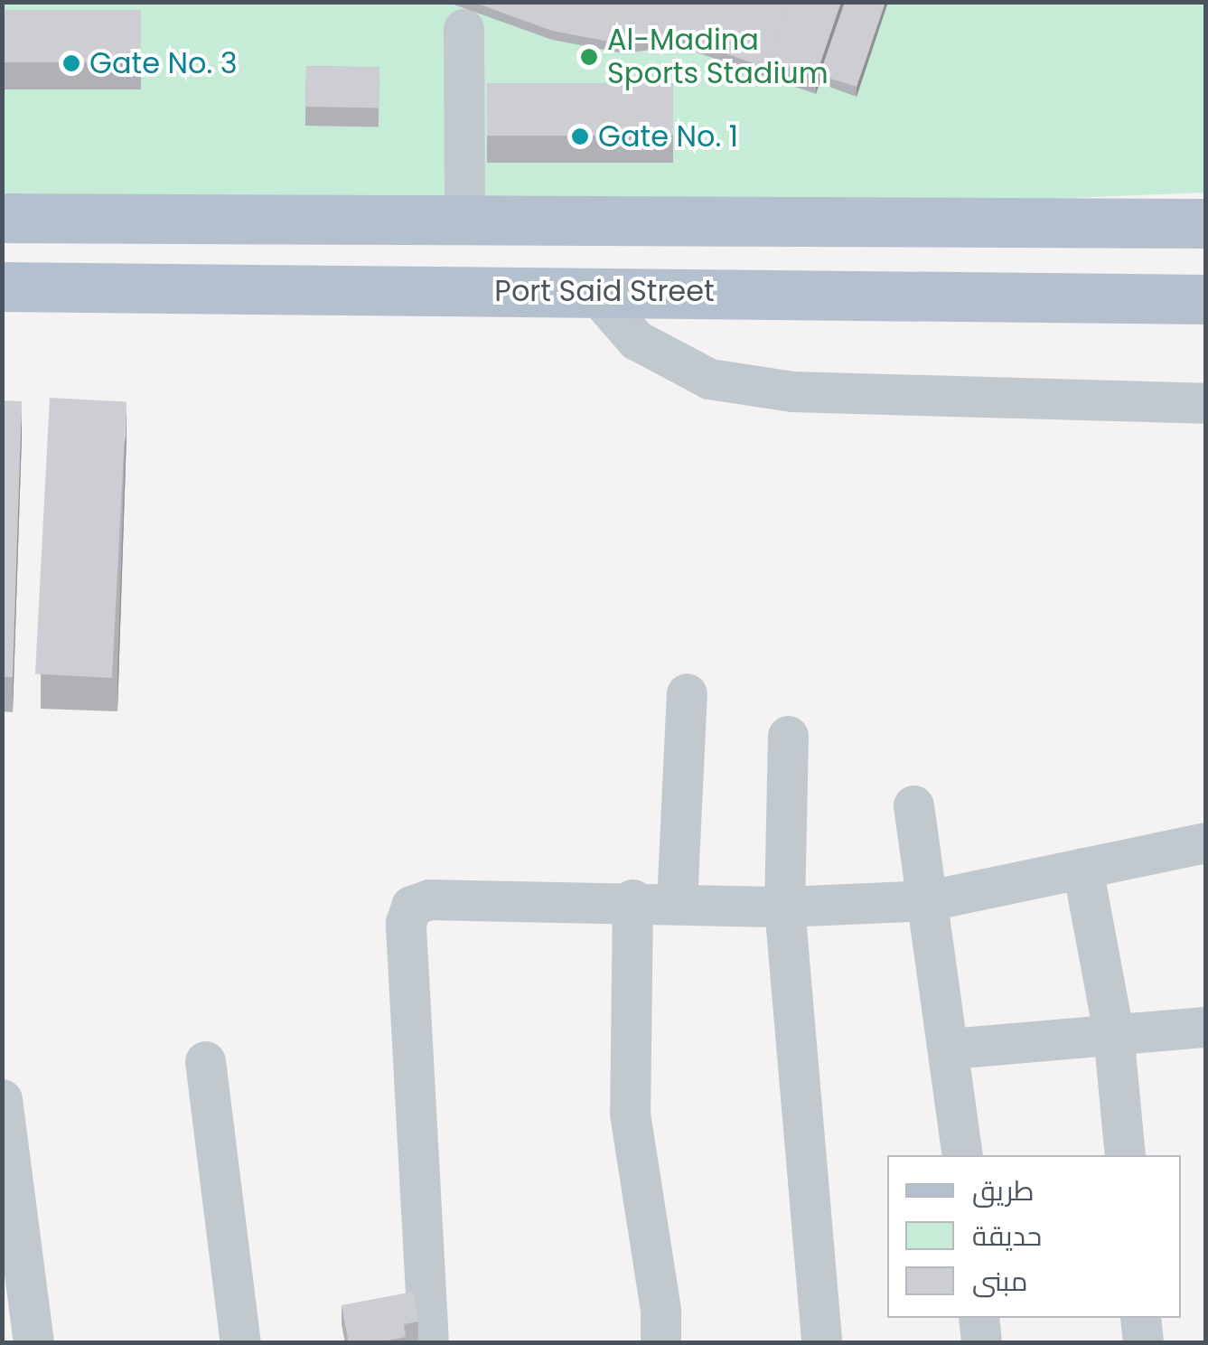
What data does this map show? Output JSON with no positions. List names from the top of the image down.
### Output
{
  "streets": {
    "main road": ["Port Said Street"]
  },
  "places": ["Al-Madina Sports Stadium", "Gate No. 3", "Gate No. 1"],
  "legend": ["طريق", "حديقة", "مبنى"]
}
